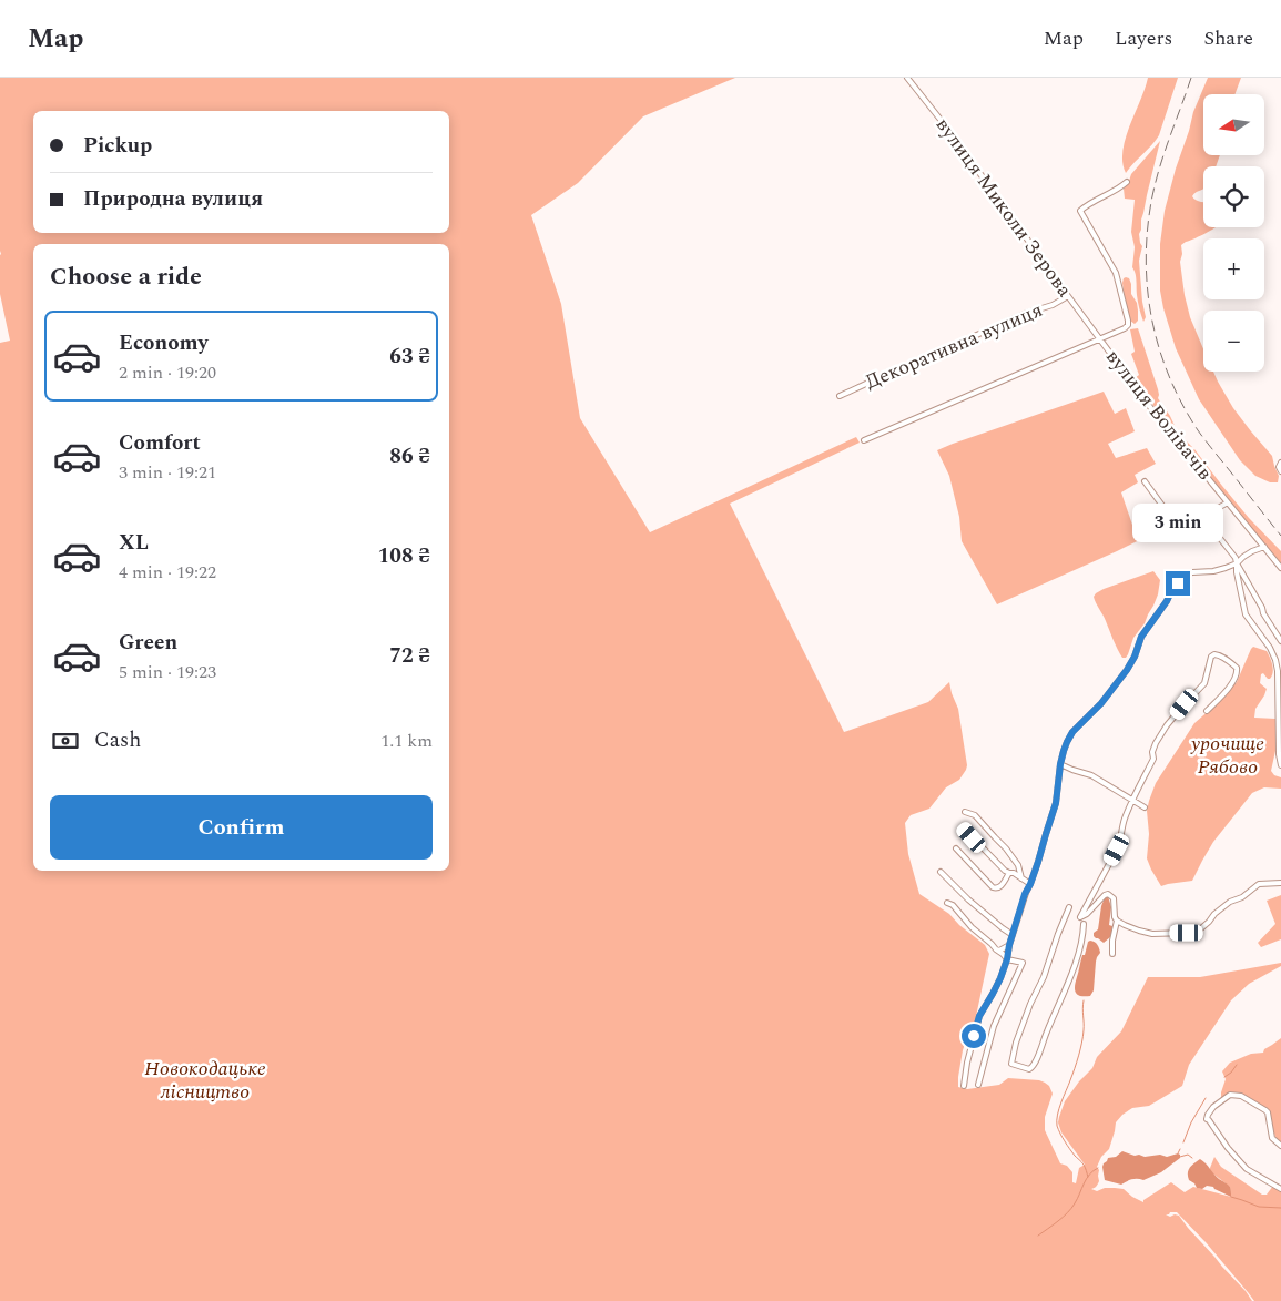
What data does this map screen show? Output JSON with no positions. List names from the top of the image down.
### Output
{
  "streets": {
    "street": ["вулиця Миколи Зерова", "Декоративна вулиця", "вулиця Волівачів"]
  },
  "crossings": [
    ["вулиця Миколи Зерова", "Декоративна вулиця"],
    ["вулиця Миколи Зерова", "вулиця Волівачів"]
  ],
  "parks": ["урочище Рябово", "Новокодацьке лісництво"],
  "north": "left",
  "page": {
    "header": "Map",
    "nav": ["Map", "Layers", "Share"],
    "map_buttons": ["+", "−"],
    "banner": ["Pickup", "Природна вулиця"],
    "heading": "Choose a ride",
    "list": [
      {
        "name": "Economy",
        "note": "2 min · 19:20",
        "value": "63 ₴"
      },
      {
        "name": "Comfort",
        "note": "3 min · 19:21",
        "value": "86 ₴"
      },
      {
        "name": "XL",
        "note": "4 min · 19:22",
        "value": "108 ₴"
      },
      {
        "name": "Green",
        "note": "5 min · 19:23",
        "value": "72 ₴"
      }
    ],
    "bubble": "3 min",
    "pay": ["Cash", "1.1 km"],
    "buttons": "Confirm"
  }
}
